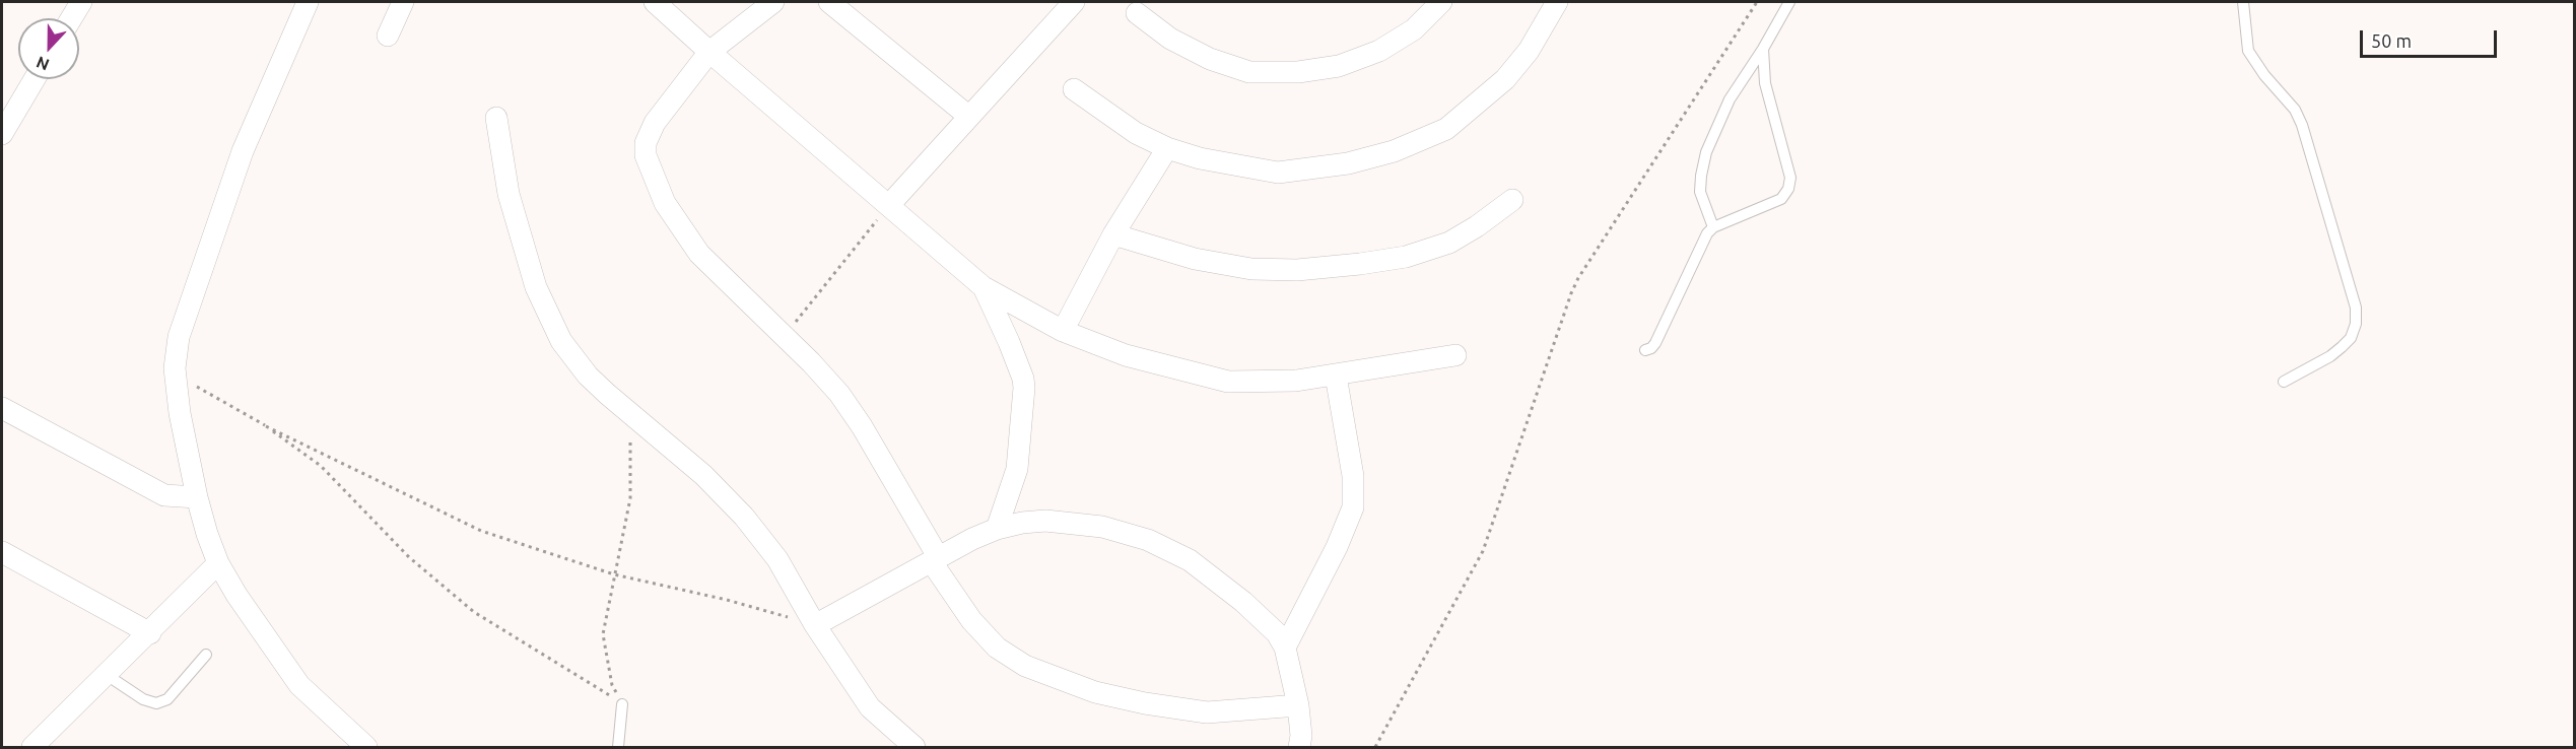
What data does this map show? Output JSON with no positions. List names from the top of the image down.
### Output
{
  "scale_bar": "50 m",
  "north": "bottom"
}
